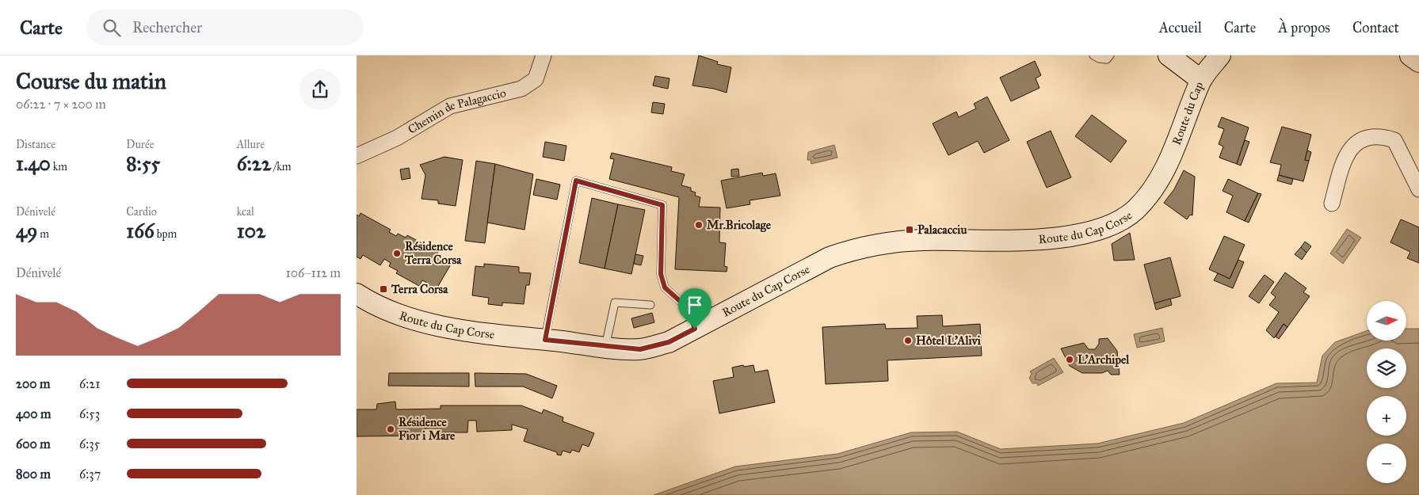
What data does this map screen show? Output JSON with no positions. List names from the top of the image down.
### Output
{
  "streets": {
    "main road": ["Route du Cap", "Route du Cap Corse"],
    "street": ["Chemin de Palagaccio"]
  },
  "crossings": [
    ["Route du Cap", "Route du Cap Corse"]
  ],
  "places": {
    "other": [
      "Mr.Bricolage",
      "Résidence Terra Corsa",
      "Hôtel L'Alivi",
      "L'Archipel",
      "Résidence Fior i Mare"
    ],
    "transit": ["Palacacciu", "Terra Corsa"]
  },
  "north": "right",
  "page": {
    "header": "Carte",
    "search": "Rechercher",
    "nav": [
      "Accueil",
      "Carte",
      "À propos",
      "Contact"
    ],
    "heading": ["Course du matin", "06:22 · 7 × 200 m"],
    "stats": [
      ["Distance", "1.40 km"],
      ["Durée", "8:55"],
      ["Allure", "6:22 /km"],
      ["Dénivelé", "49 m"],
      ["Cardio", "166 bpm"],
      ["kcal", "102"]
    ],
    "chart": ["Dénivelé", "106–112 m"],
    "map_buttons": ["+", "−"],
    "list": [
      {
        "name": "200 m",
        "note": "6:21"
      },
      {
        "name": "400 m",
        "note": "6:53"
      },
      {
        "name": "600 m",
        "note": "6:35"
      },
      {
        "name": "800 m",
        "note": "6:37"
      }
    ]
  }
}
